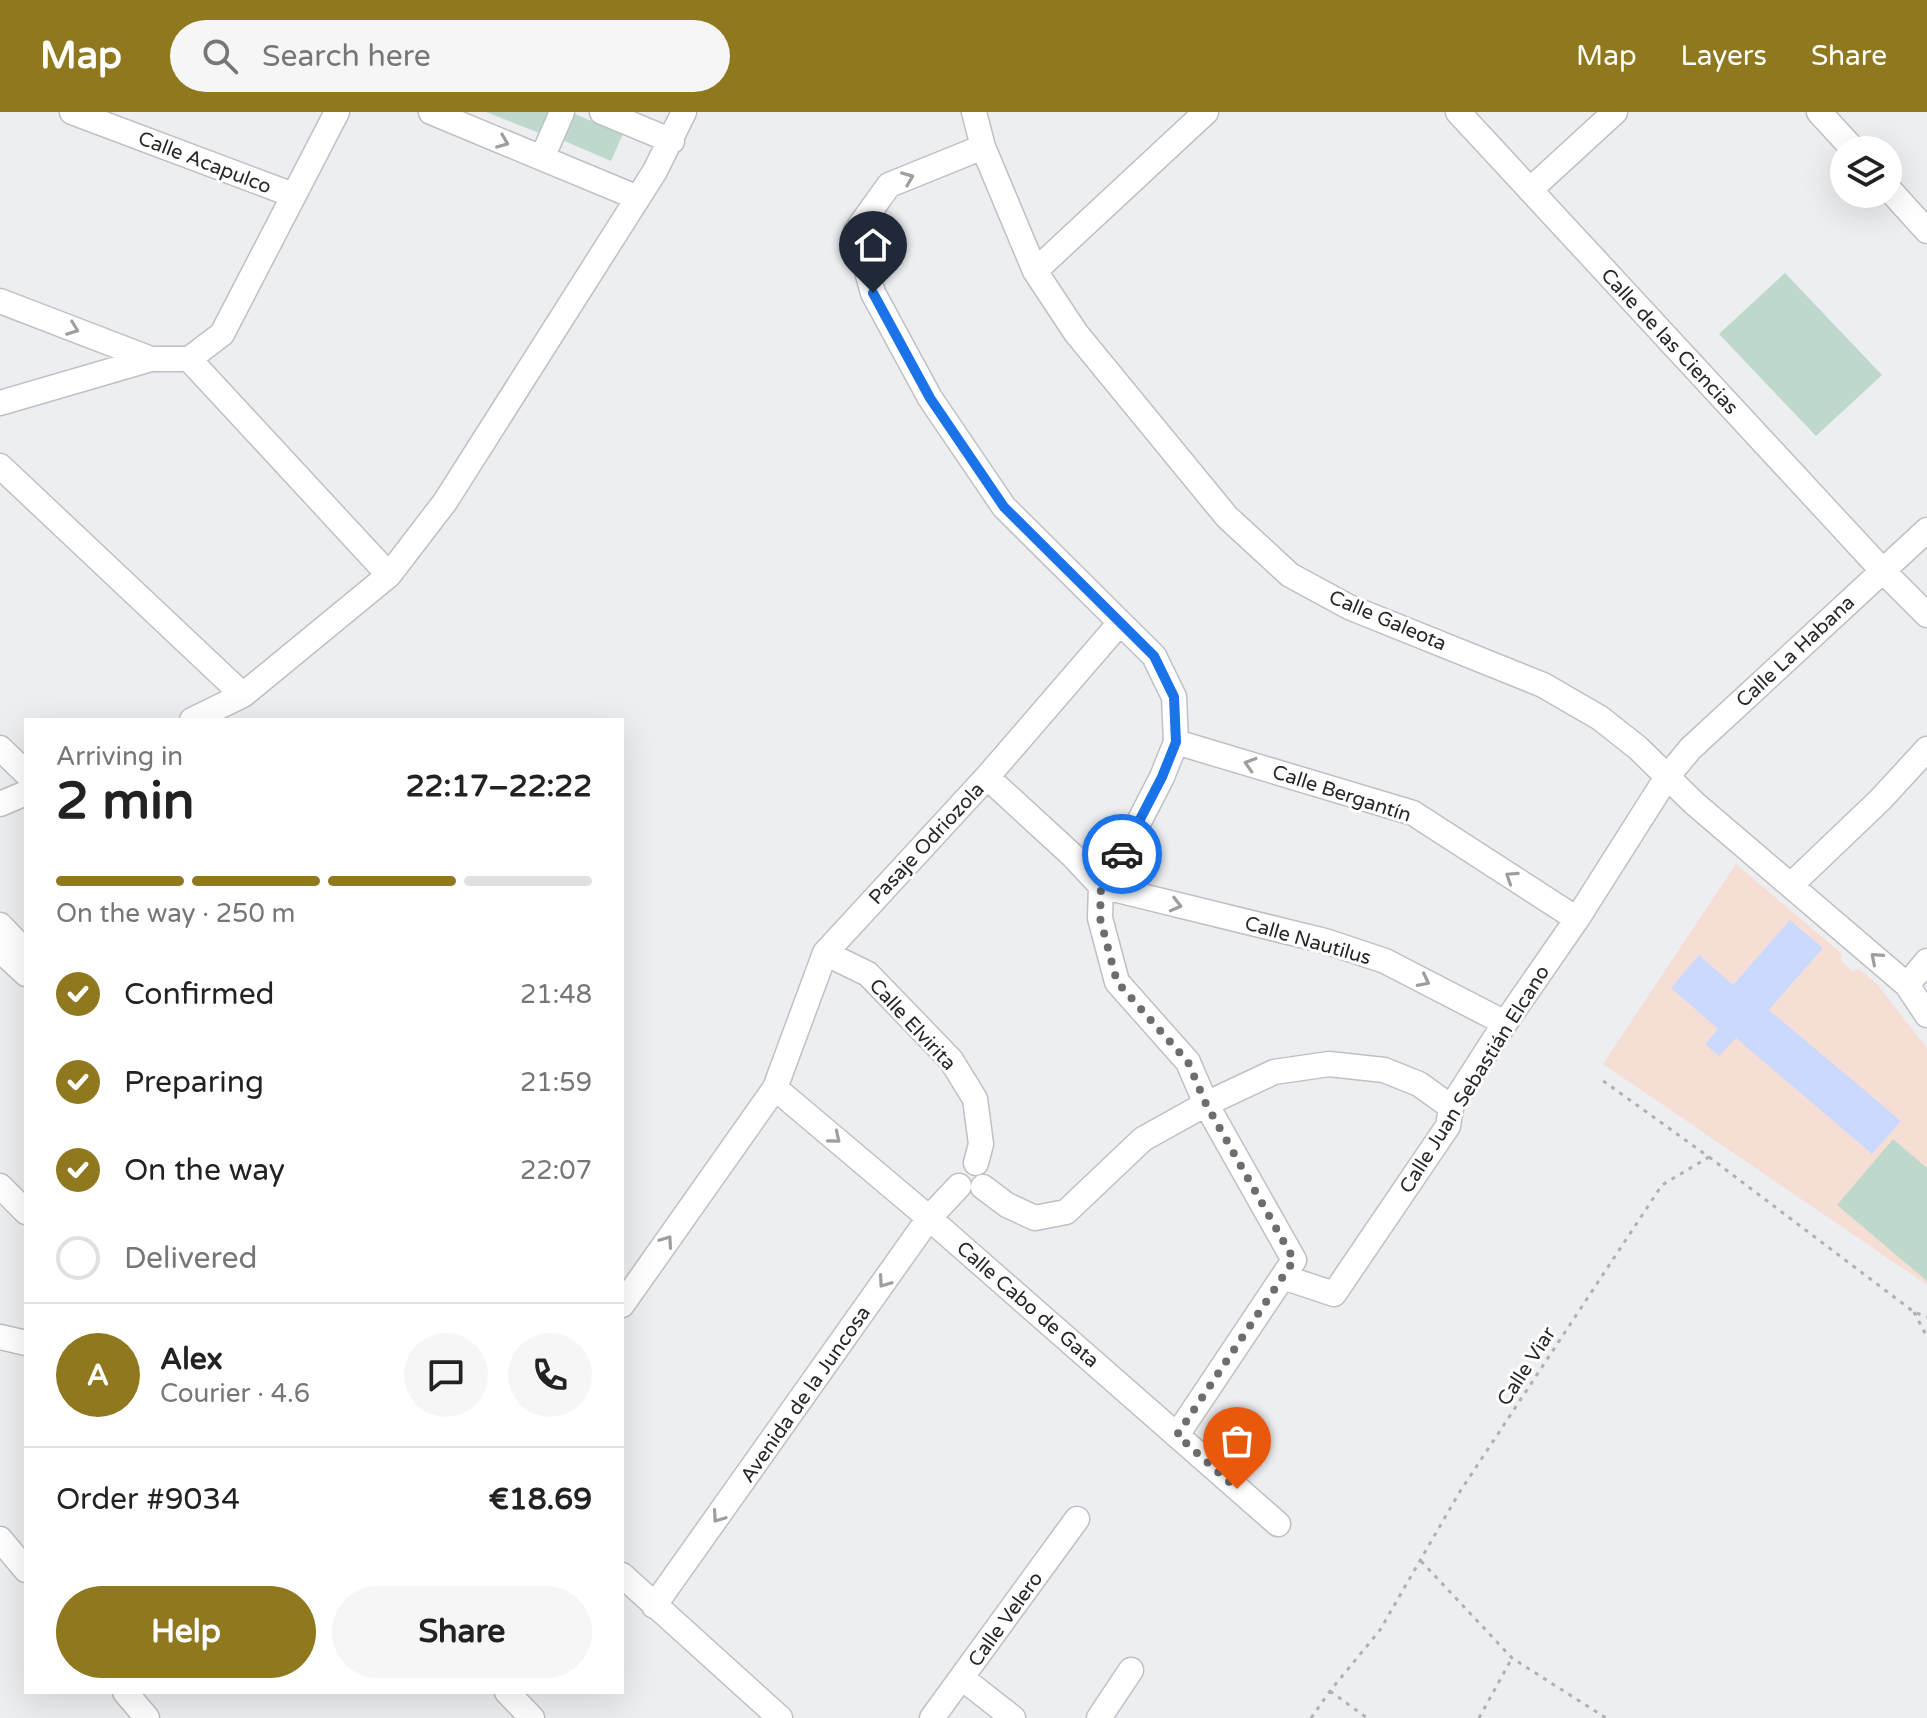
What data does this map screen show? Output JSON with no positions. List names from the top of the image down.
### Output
{
  "streets": {
    "street": [
      "Calle Acapulco",
      "Calle de las Ciencias",
      "Calle Galeota",
      "Calle La Habana",
      "Calle Bergantín",
      "Pasaje Odriozola",
      "Calle Nautilus",
      "Calle Elvirita",
      "Calle Juan Sebastián Elcano",
      "Calle Cabo de Gata",
      "Avenida de la Juncosa",
      "Calle Velero"
    ],
    "path": ["Calle Viar"]
  },
  "crossings": [
    ["Calle de las Ciencias", "Calle La Habana"],
    ["Calle Galeota", "Calle La Habana"],
    ["Calle Galeota", "Calle Juan Sebastián Elcano"],
    ["Calle La Habana", "Calle Juan Sebastián Elcano"],
    ["Calle Bergantín", "Calle Juan Sebastián Elcano"],
    ["Pasaje Odriozola", "Calle Elvirita"],
    ["Pasaje Odriozola", "Calle Cabo de Gata"],
    ["Calle Nautilus", "Calle Juan Sebastián Elcano"],
    ["Calle Elvirita", "Avenida de la Juncosa"],
    ["Calle Cabo de Gata", "Avenida de la Juncosa"]
  ],
  "one_way": ["Calle Bergantín", "Calle Nautilus", "Avenida de la Juncosa"],
  "page": {
    "header": "Map",
    "search": "Search here",
    "nav": ["Map", "Layers", "Share"],
    "heading": ["2 min", "Arriving in", "22:17–22:22"],
    "panel": [
      "Alex",
      "Courier · 4.6",
      "Order #9034",
      "€18.69"
    ],
    "bar": "On the way · 250 m",
    "list": [
      ["Confirmed", "21:48"],
      ["Preparing", "21:59"],
      ["On the way", "22:07"],
      "Delivered"
    ],
    "round": "A",
    "buttons": ["Help", "Share"]
  }
}
